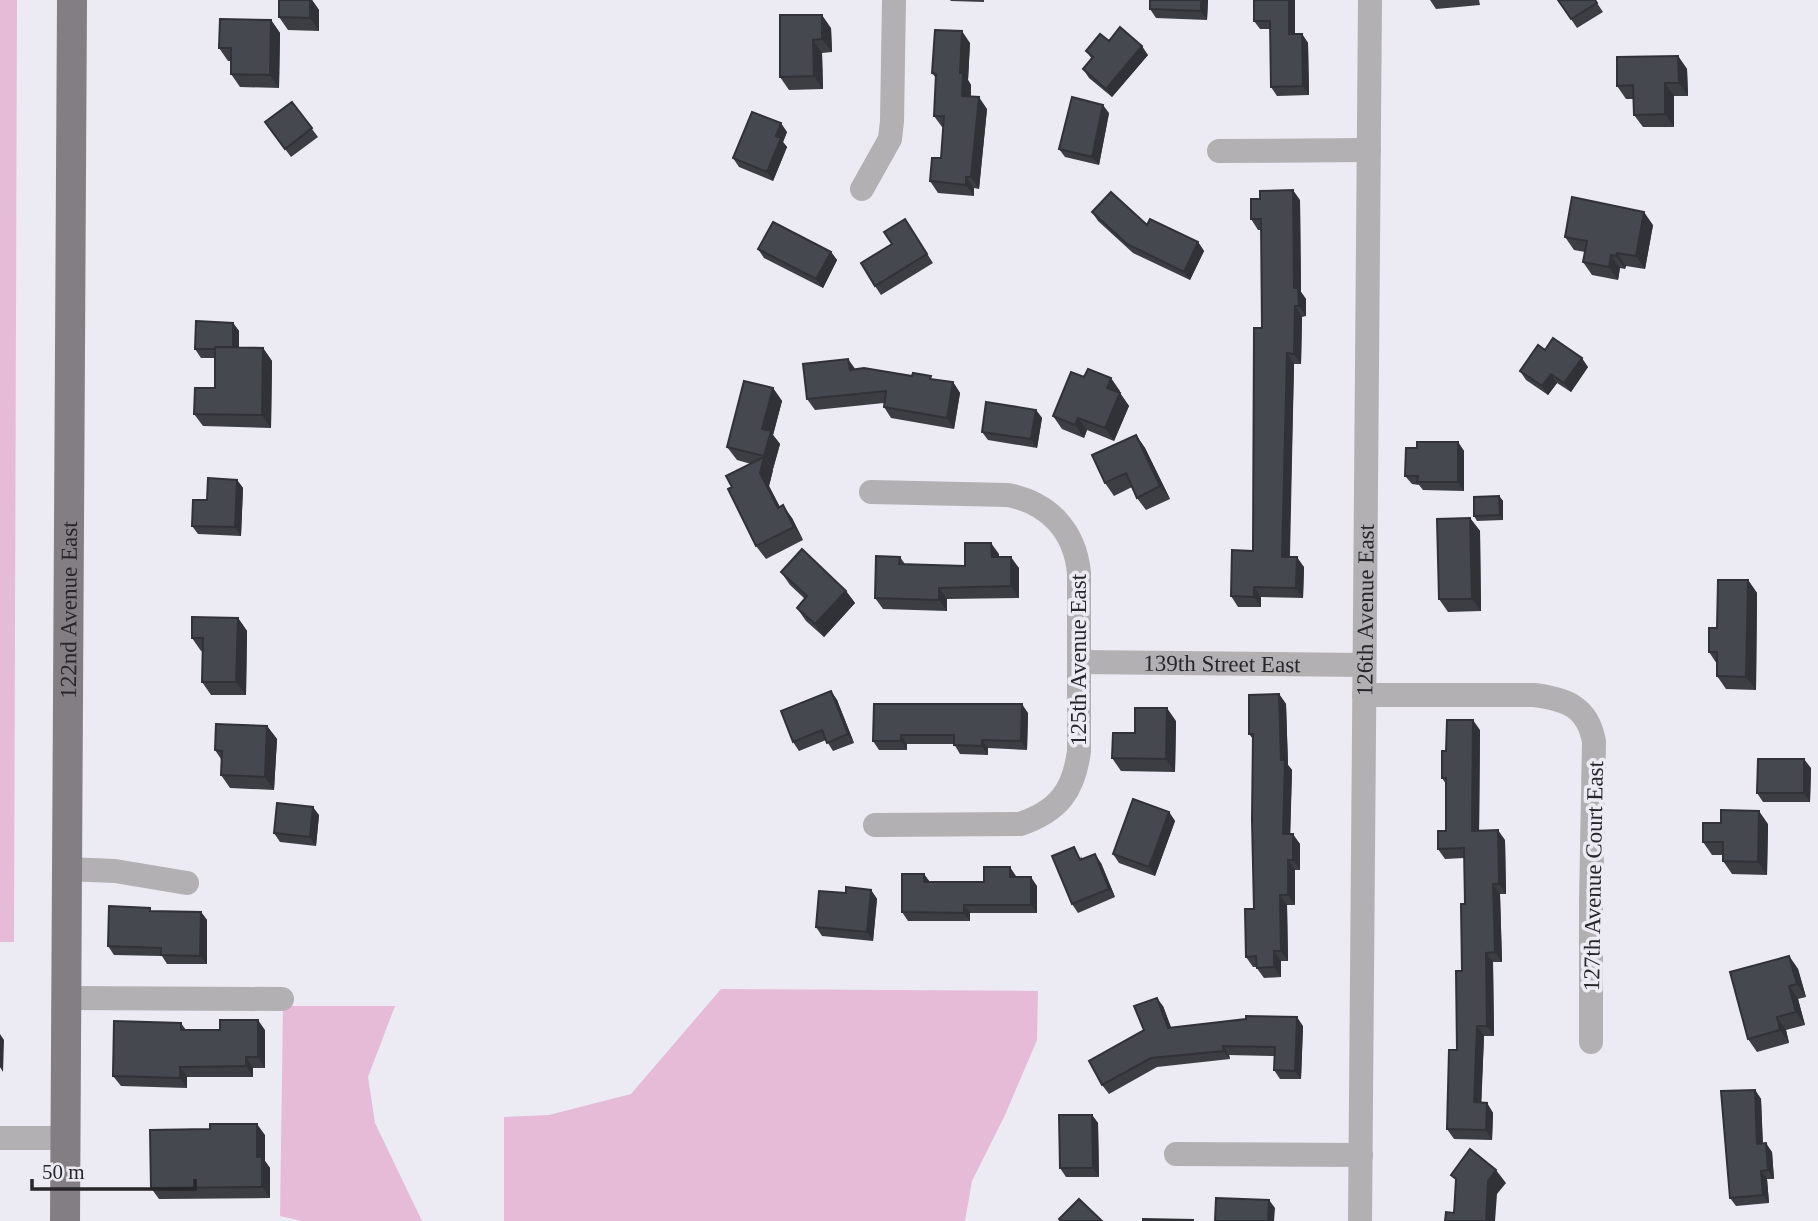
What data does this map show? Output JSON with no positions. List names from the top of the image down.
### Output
{
  "streets": {
    "main road": ["122nd Avenue East"],
    "street": [
      "126th Avenue East",
      "125th Avenue East",
      "139th Street East",
      "127th Avenue Court East"
    ]
  },
  "crossings": [
    ["126th Avenue East", "139th Street East"],
    ["126th Avenue East", "127th Avenue Court East"],
    ["125th Avenue East", "139th Street East"]
  ],
  "scale_bar": "50 m"
}
